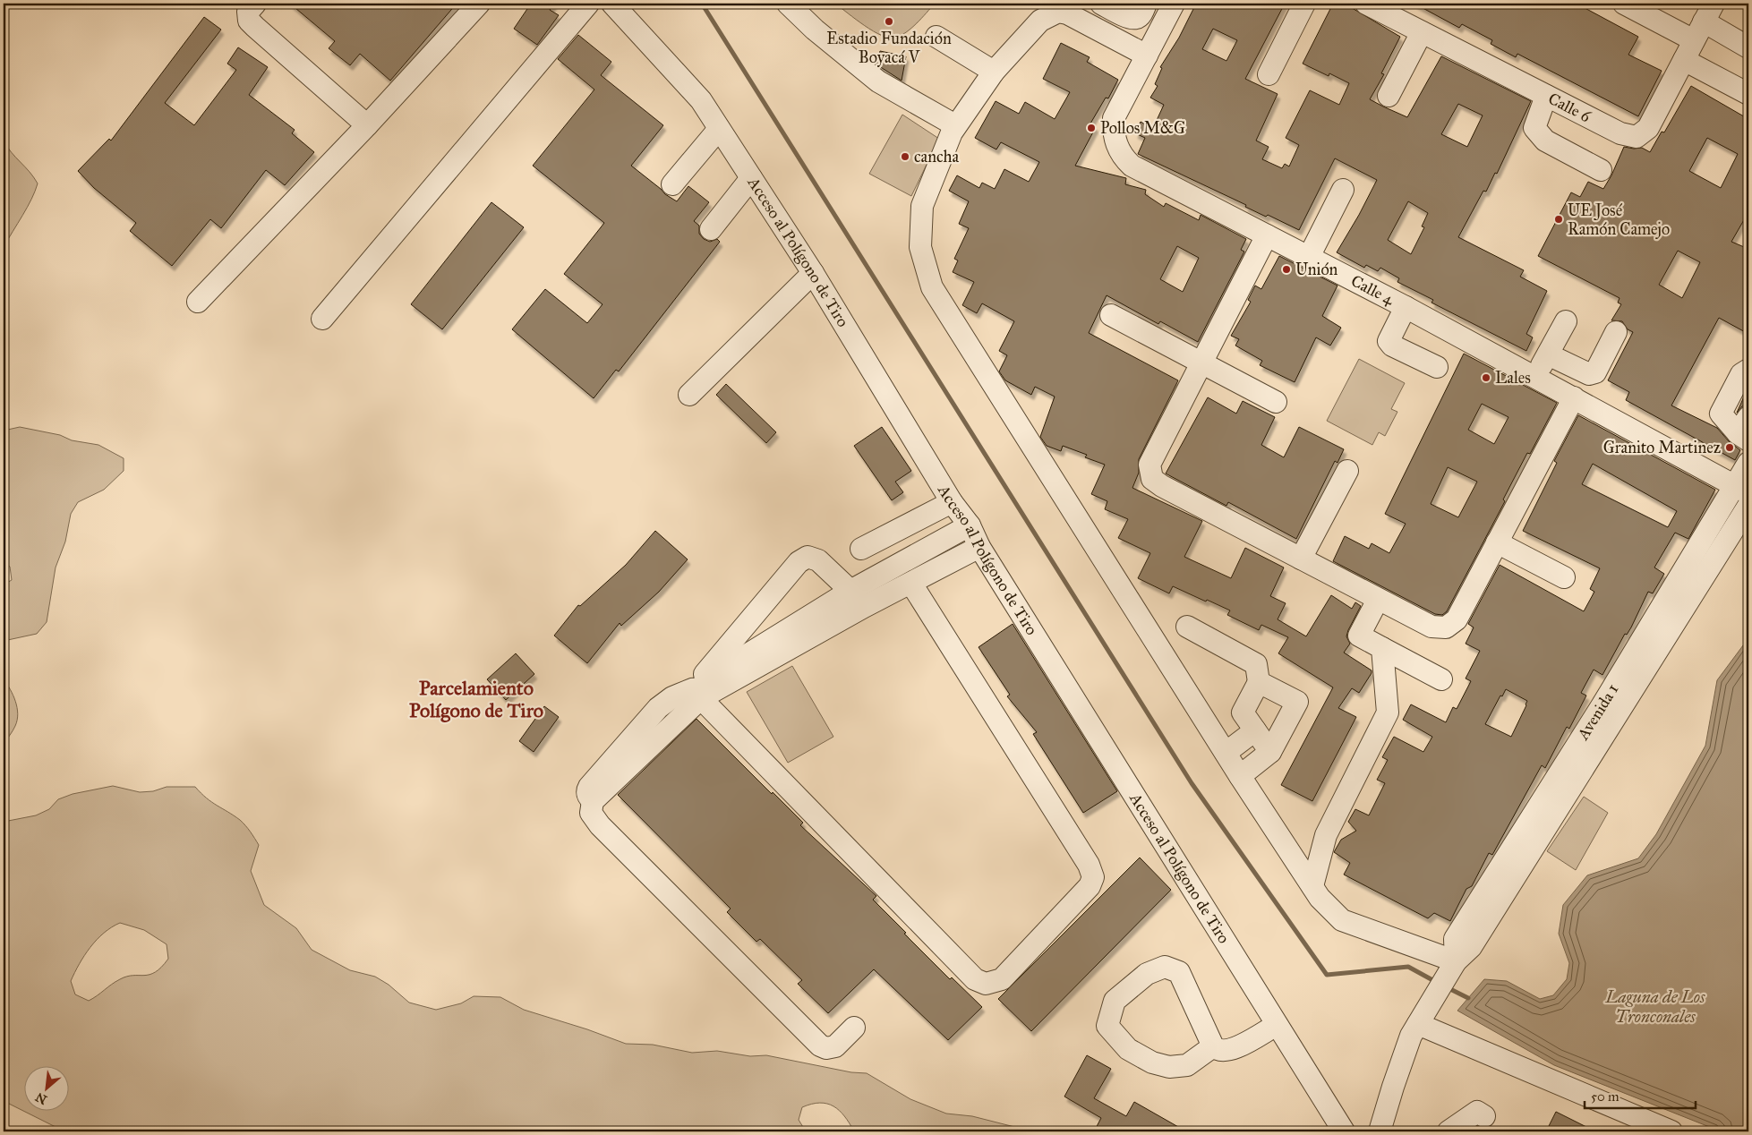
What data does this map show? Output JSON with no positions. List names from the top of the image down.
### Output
{
  "streets": {
    "street": [
      "Calle 6",
      "Acceso al Polígono de Tiro",
      "Calle 4",
      "Avenida 1"
    ]
  },
  "crossings": [
    ["Calle 4", "Avenida 1"]
  ],
  "districts": ["Parcelamiento Polígono de Tiro"],
  "water": ["Laguna de Los Tronconales"],
  "places": [
    "Estadio Fundación Boyacá V",
    "Pollos M&G",
    "cancha",
    "UE José Ramón Camejo",
    "Unión",
    "Lales",
    "Granito Martinez"
  ],
  "scale_bar": "50 m",
  "north": "bottom left"
}
